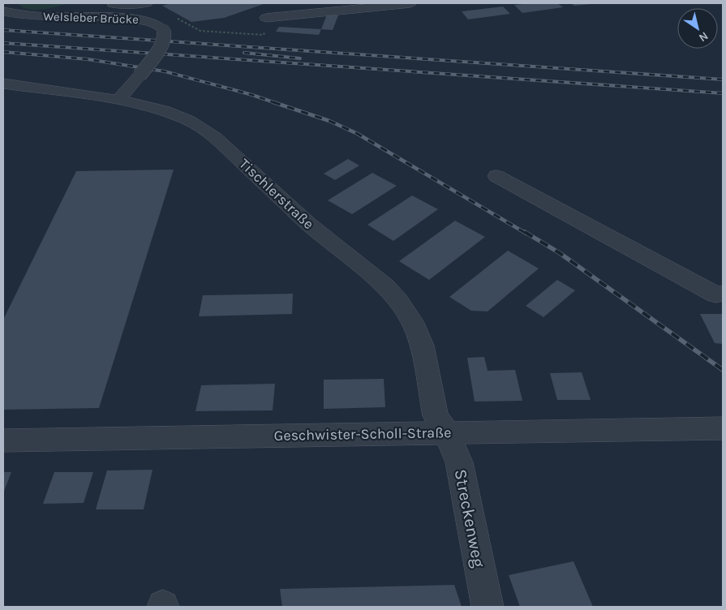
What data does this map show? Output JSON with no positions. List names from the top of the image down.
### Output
{
  "streets": {
    "street": [
      "Welsleber Brücke",
      "Tischlerstraße",
      "Geschwister-Scholl-Straße",
      "Streckenweg"
    ]
  },
  "crossings": [
    ["Welsleber Brücke", "Tischlerstraße"],
    ["Tischlerstraße", "Geschwister-Scholl-Straße"],
    ["Tischlerstraße", "Streckenweg"],
    ["Geschwister-Scholl-Straße", "Streckenweg"]
  ],
  "north": "bottom right"
}
